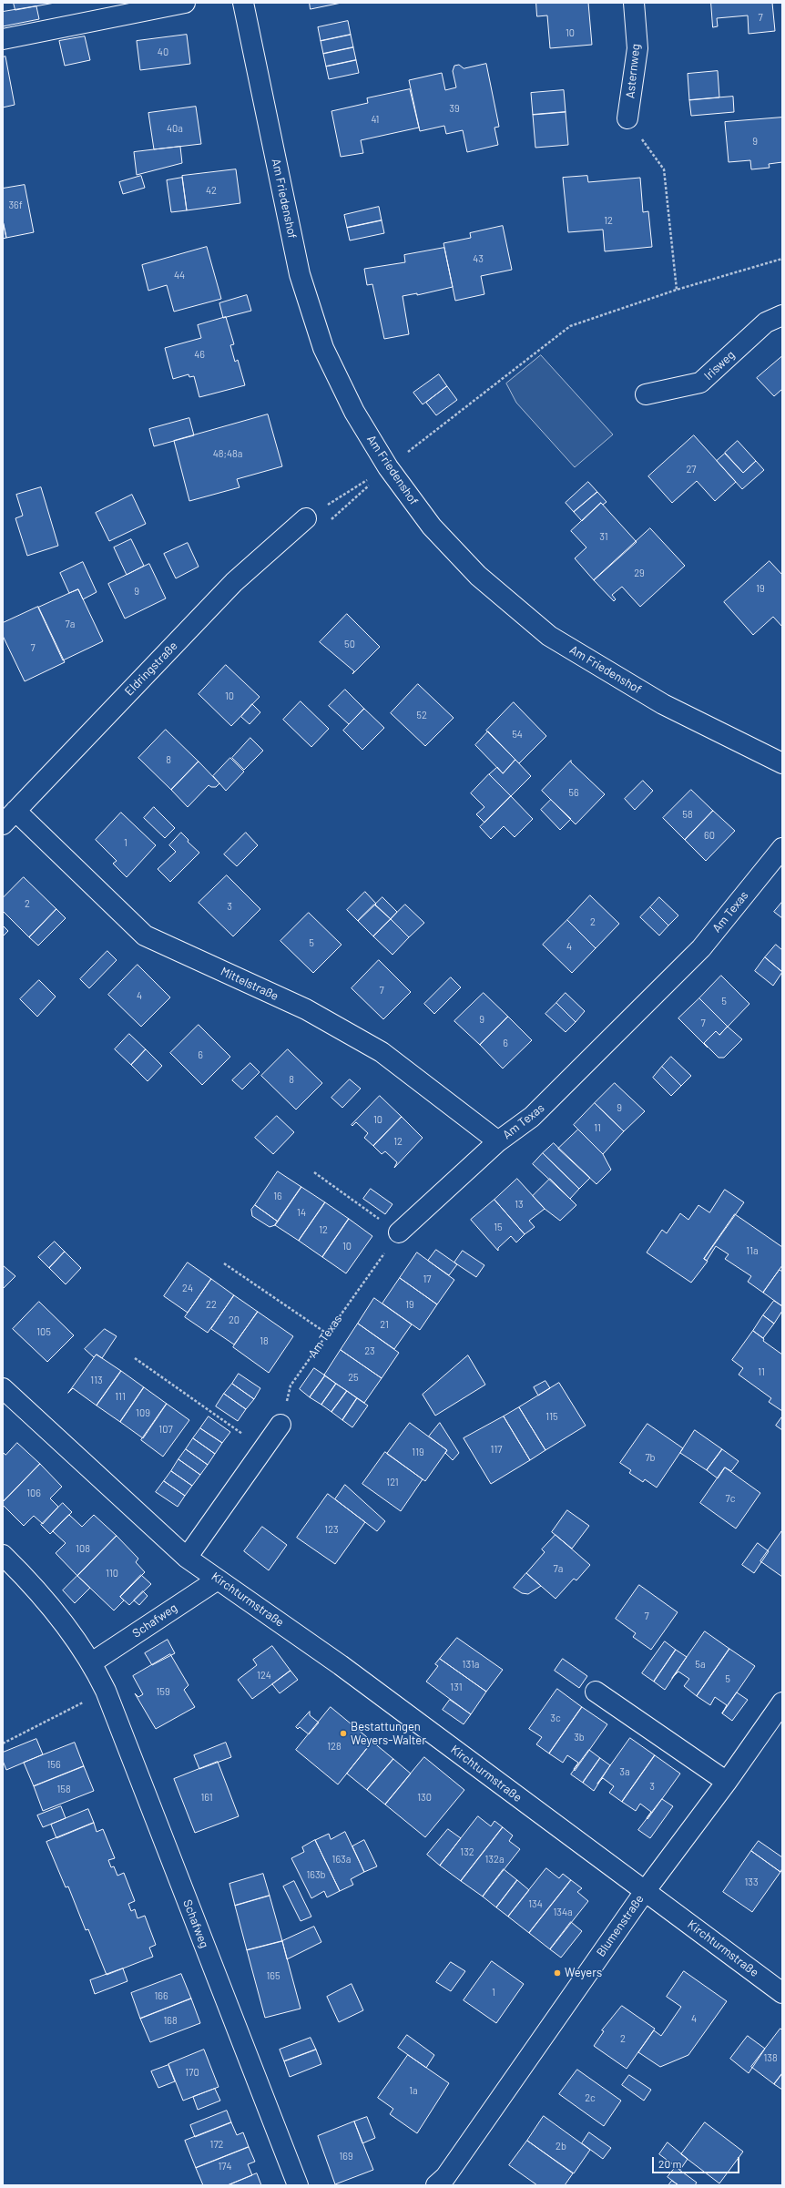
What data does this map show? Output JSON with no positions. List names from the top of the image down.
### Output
{
  "streets": {
    "street": [
      "Asternweg",
      "Am Friedenshof",
      "Irisweg",
      "Eldringstraße",
      "Am Texas",
      "Mittelstraße",
      "Kirchturmstraße",
      "Schafweg",
      "Blumenstraße"
    ]
  },
  "crossings": [
    ["Eldringstraße", "Mittelstraße"],
    ["Am Texas", "Mittelstraße"],
    ["Kirchturmstraße", "Schafweg"],
    ["Kirchturmstraße", "Blumenstraße"]
  ],
  "places": ["Bestattungen Weyers-Walter", "Weyers"],
  "house_numbers": [
    "7",
    "10",
    "40",
    "39",
    "41",
    "40a",
    "9",
    "42",
    "36f",
    "12",
    "43",
    "44",
    "46",
    "48;48a",
    "27",
    "31",
    "29",
    "19",
    "9",
    "7a",
    "50",
    "7",
    "10",
    "52",
    "54",
    "8",
    "56",
    "58",
    "60",
    "1",
    "2",
    "3",
    "2",
    "5",
    "4",
    "7",
    "4",
    "5",
    "9",
    "7",
    "6",
    "6",
    "8",
    "9",
    "10",
    "11",
    "12",
    "16",
    "13",
    "14",
    "15",
    "12",
    "10",
    "11a",
    "17",
    "24",
    "22",
    "19",
    "20",
    "21",
    "105",
    "18",
    "23",
    "11",
    "25",
    "113",
    "111",
    "109",
    "115",
    "107",
    "117",
    "119",
    "7b",
    "121",
    "106",
    "7c",
    "123",
    "108",
    "7a",
    "110",
    "7",
    "131a",
    "5a",
    "124",
    "5",
    "131",
    "159",
    "3c",
    "3b",
    "128",
    "156",
    "3a",
    "3",
    "158",
    "161",
    "130",
    "132",
    "163a",
    "132a",
    "163b",
    "133",
    "134",
    "134a",
    "165",
    "1",
    "166",
    "4",
    "168",
    "2",
    "138",
    "170",
    "1a",
    "2c",
    "172",
    "2b",
    "169",
    "174"
  ],
  "scale_bar": "20 m"
}
